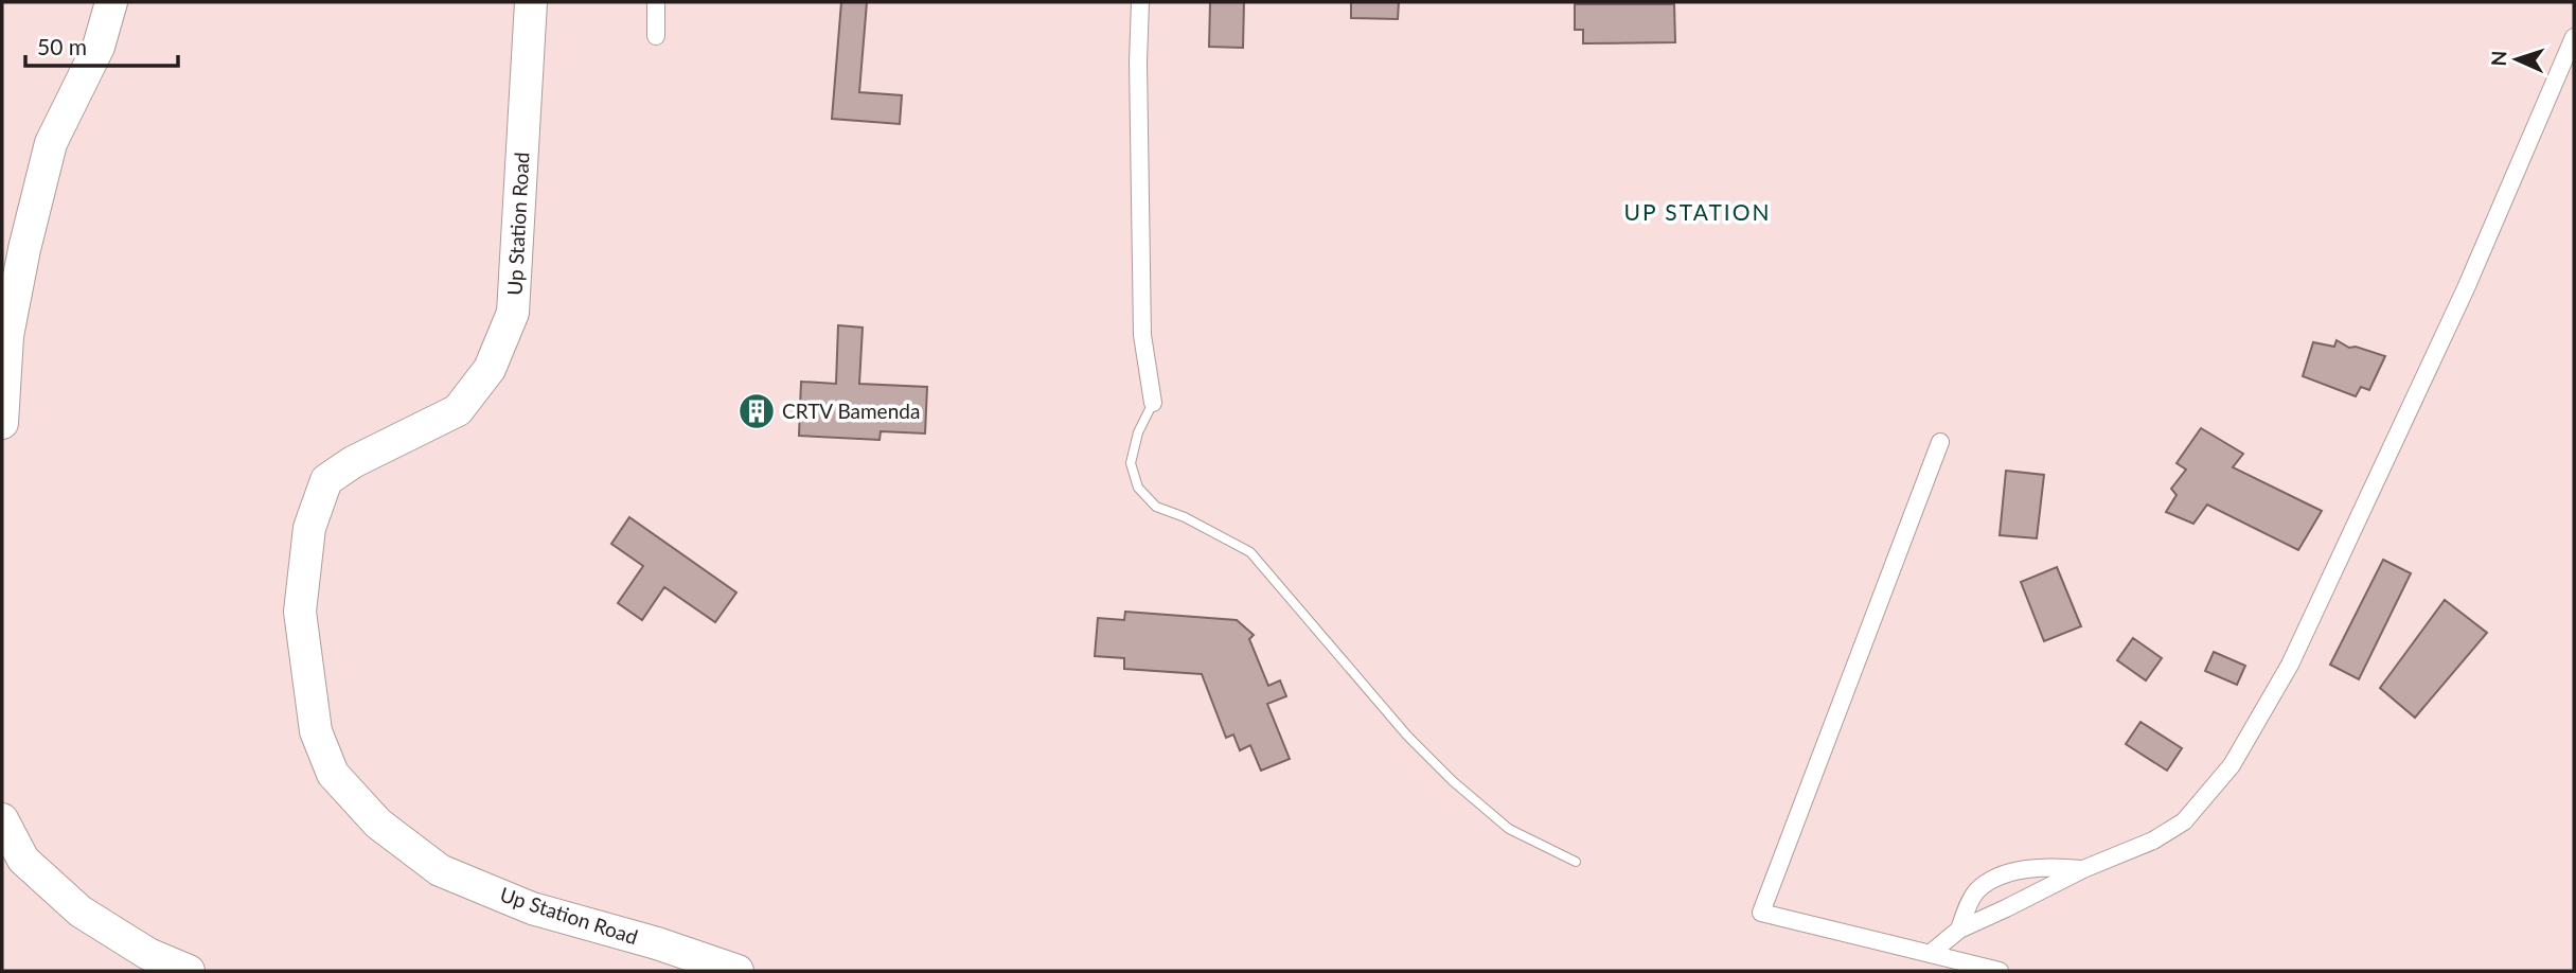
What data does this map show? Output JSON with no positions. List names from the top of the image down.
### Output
{
  "streets": {
    "highway": ["Up Station Road"]
  },
  "districts": ["UP STATION"],
  "places": {
    "building": ["CRTV Bamenda"]
  },
  "scale_bar": "50 m",
  "north": "left"
}
